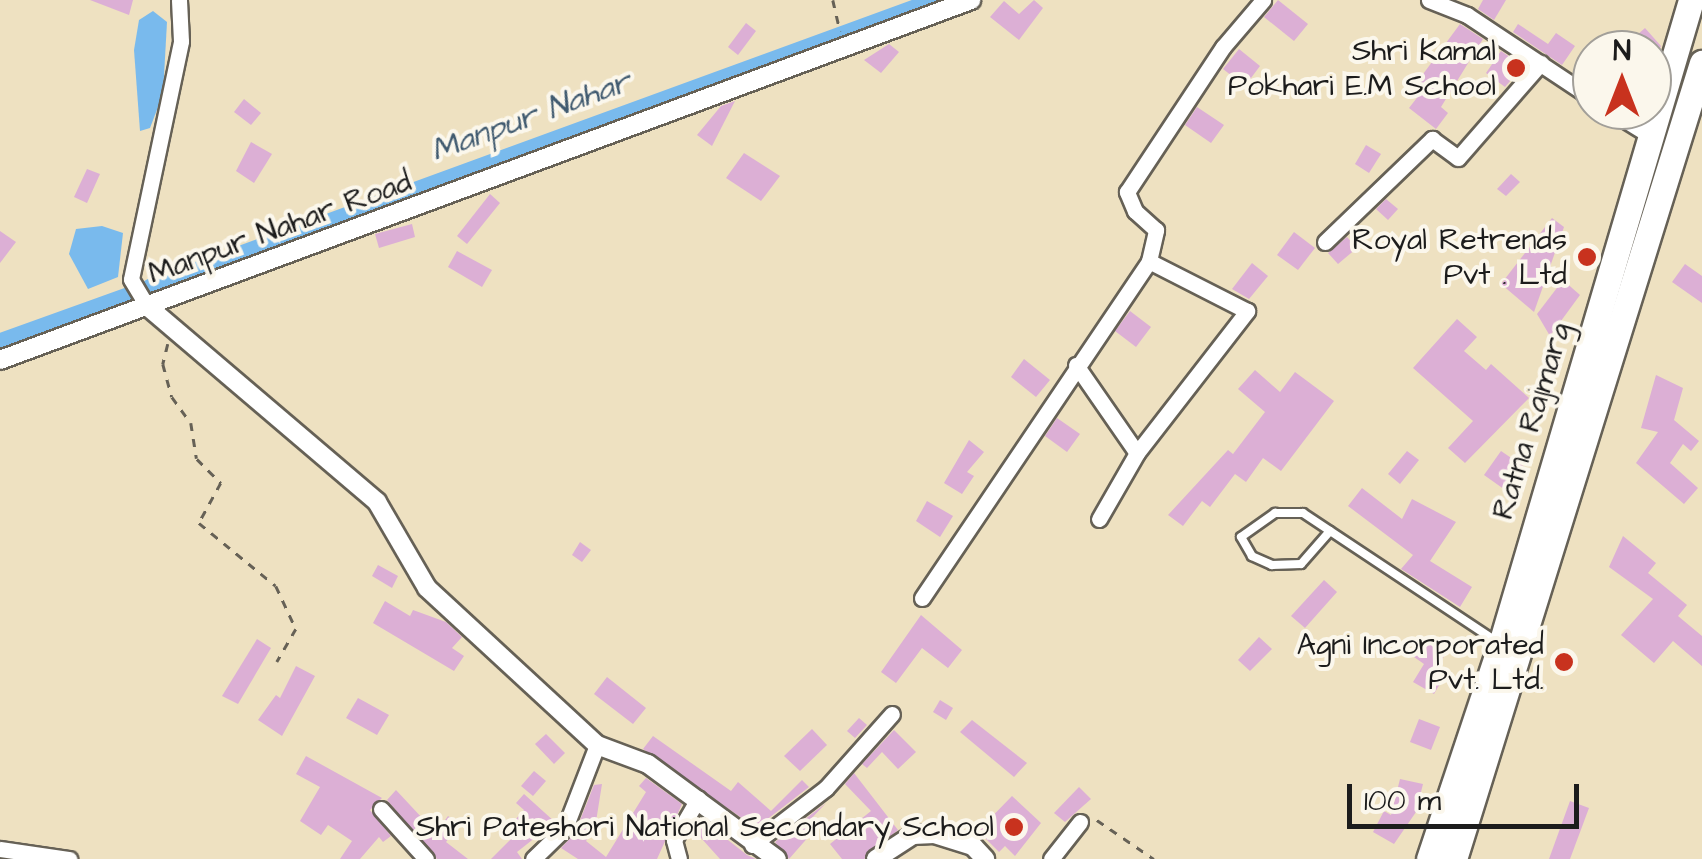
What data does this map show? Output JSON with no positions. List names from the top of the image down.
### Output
{
  "streets": {
    "highway": ["Ratna Rajmarg"],
    "street": ["Manpur Nahar Road"]
  },
  "water": ["Manpur Nahar"],
  "places": [
    "Shri Kamal Pokhari E.M School",
    "Royal Retrends Pvt . Ltd",
    "Agni Incorporated Pvt. Ltd.",
    "Shri Pateshori National Secondary School"
  ],
  "scale_bar": "100 m",
  "north": "top"
}
